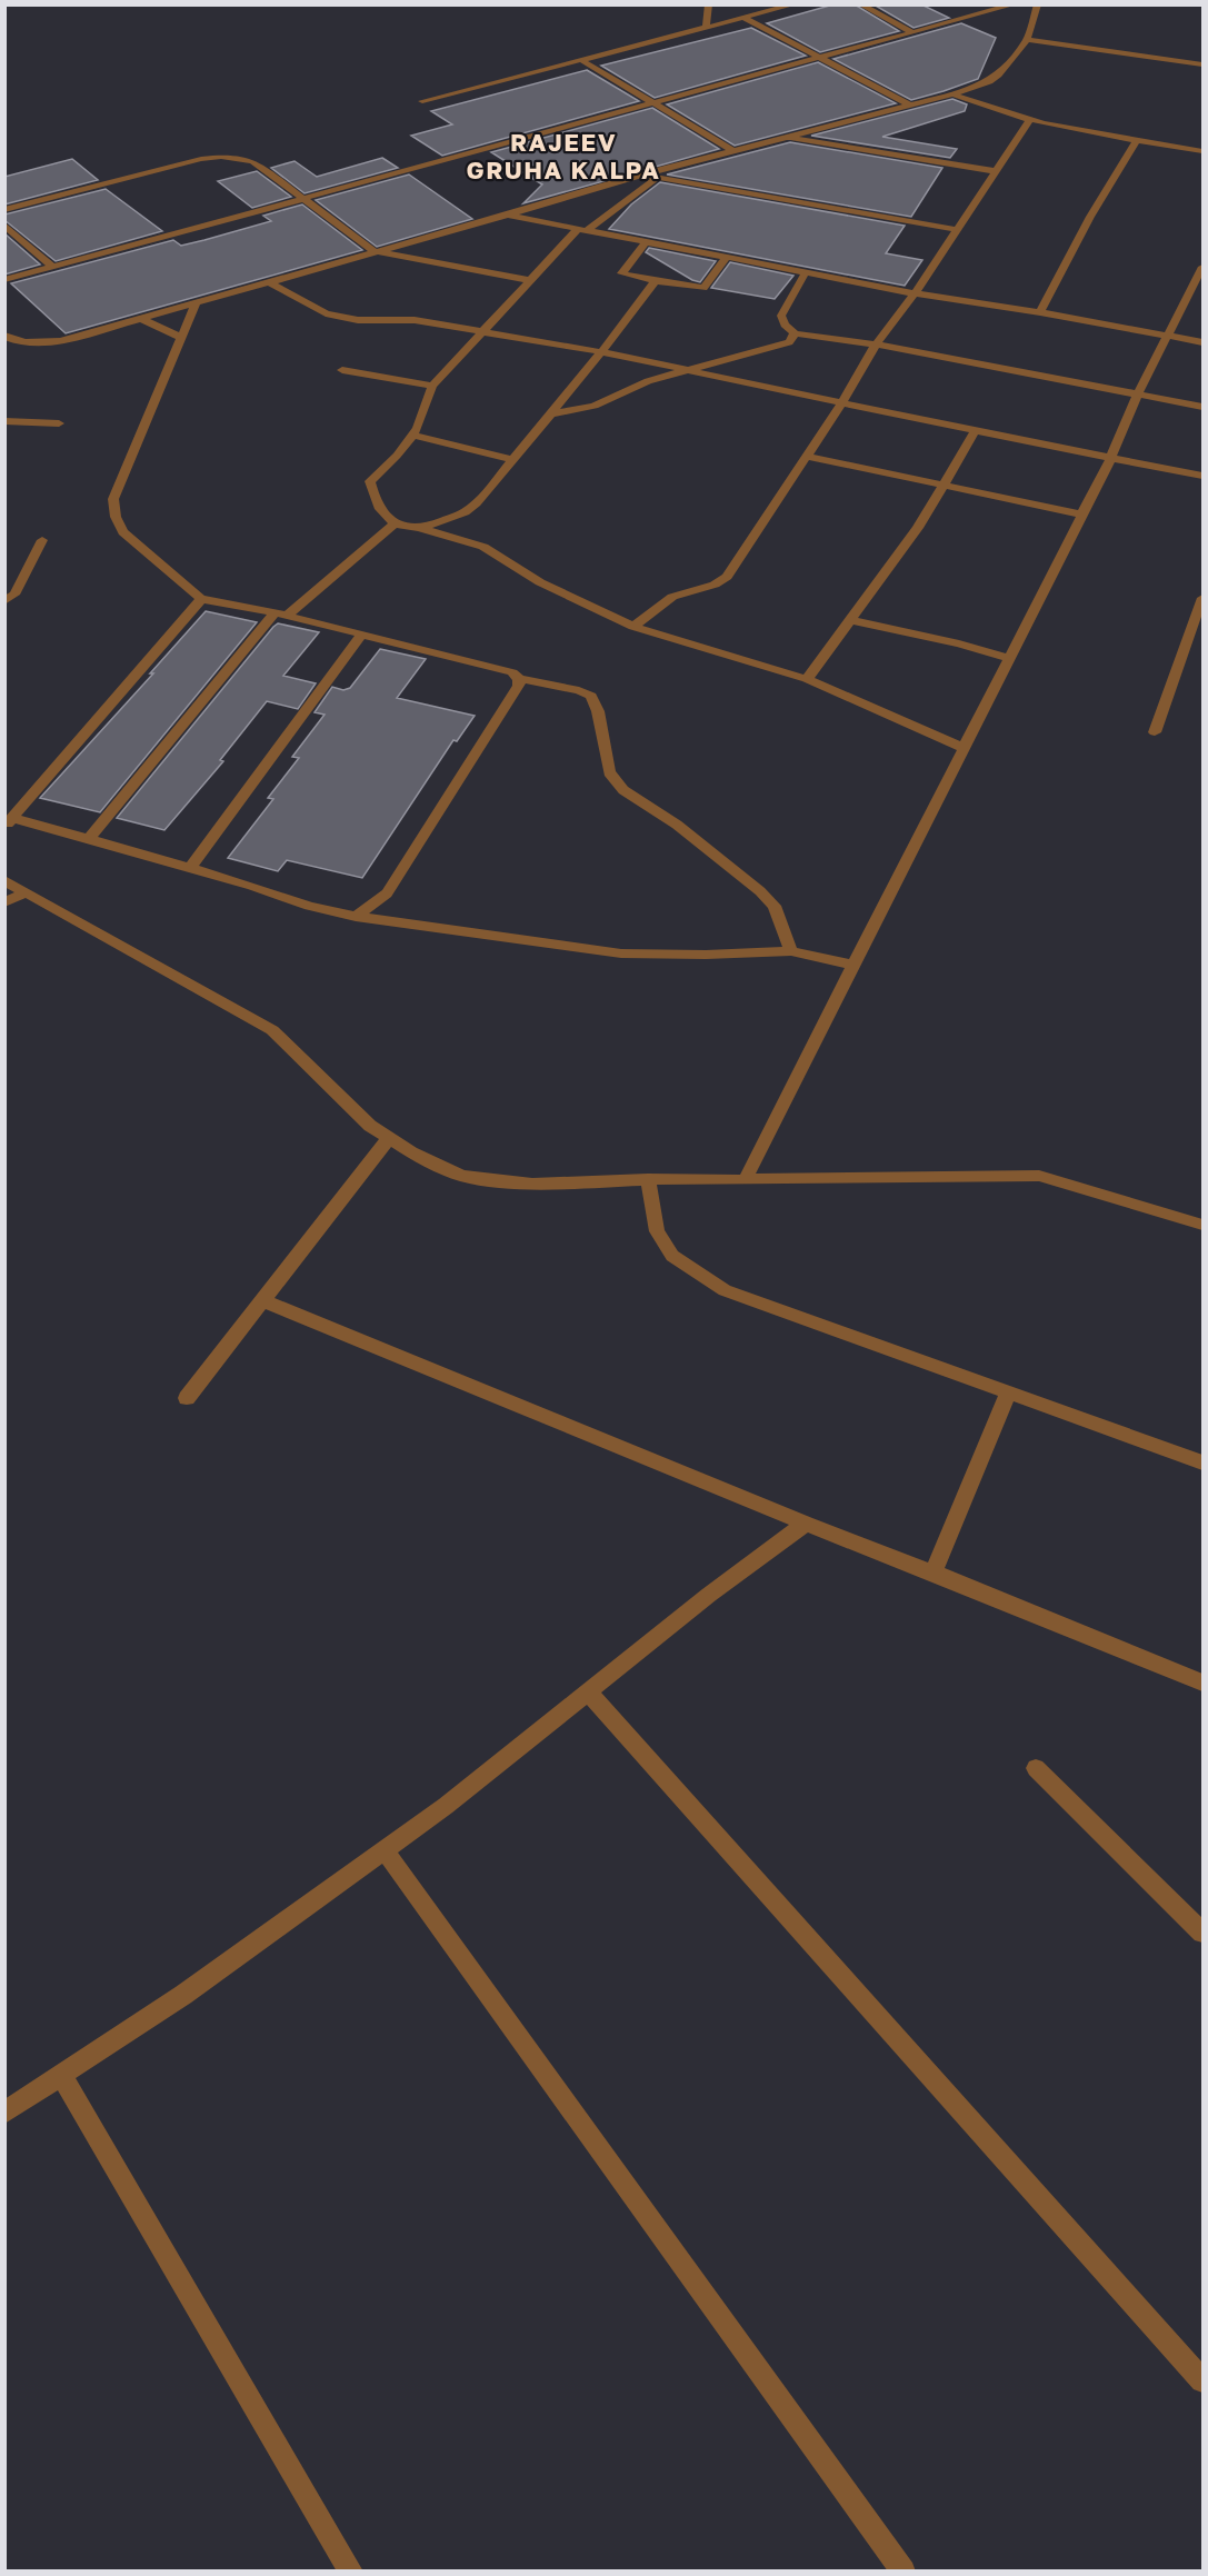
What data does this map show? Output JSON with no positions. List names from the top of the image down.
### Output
{
  "districts": ["RAJEEV GRUHA KALPA"]
}
